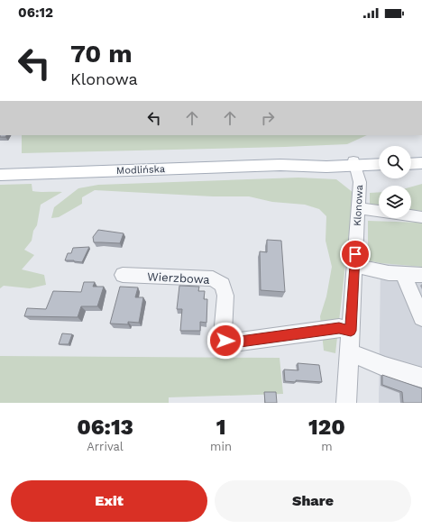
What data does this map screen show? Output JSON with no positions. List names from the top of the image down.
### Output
{
  "streets": {
    "main road": ["Modlińska"],
    "street": ["Klonowa", "Wierzbowa"]
  },
  "crossings": [
    ["Modlińska", "Klonowa"],
    ["Klonowa", "Wierzbowa"]
  ],
  "page": {
    "status": "06:12",
    "turn": ["70 m", "Klonowa"],
    "eta": [
      "06:13",
      "Arrival",
      "1",
      "min",
      "120",
      "m"
    ],
    "buttons": ["Exit", "Share"]
  }
}
